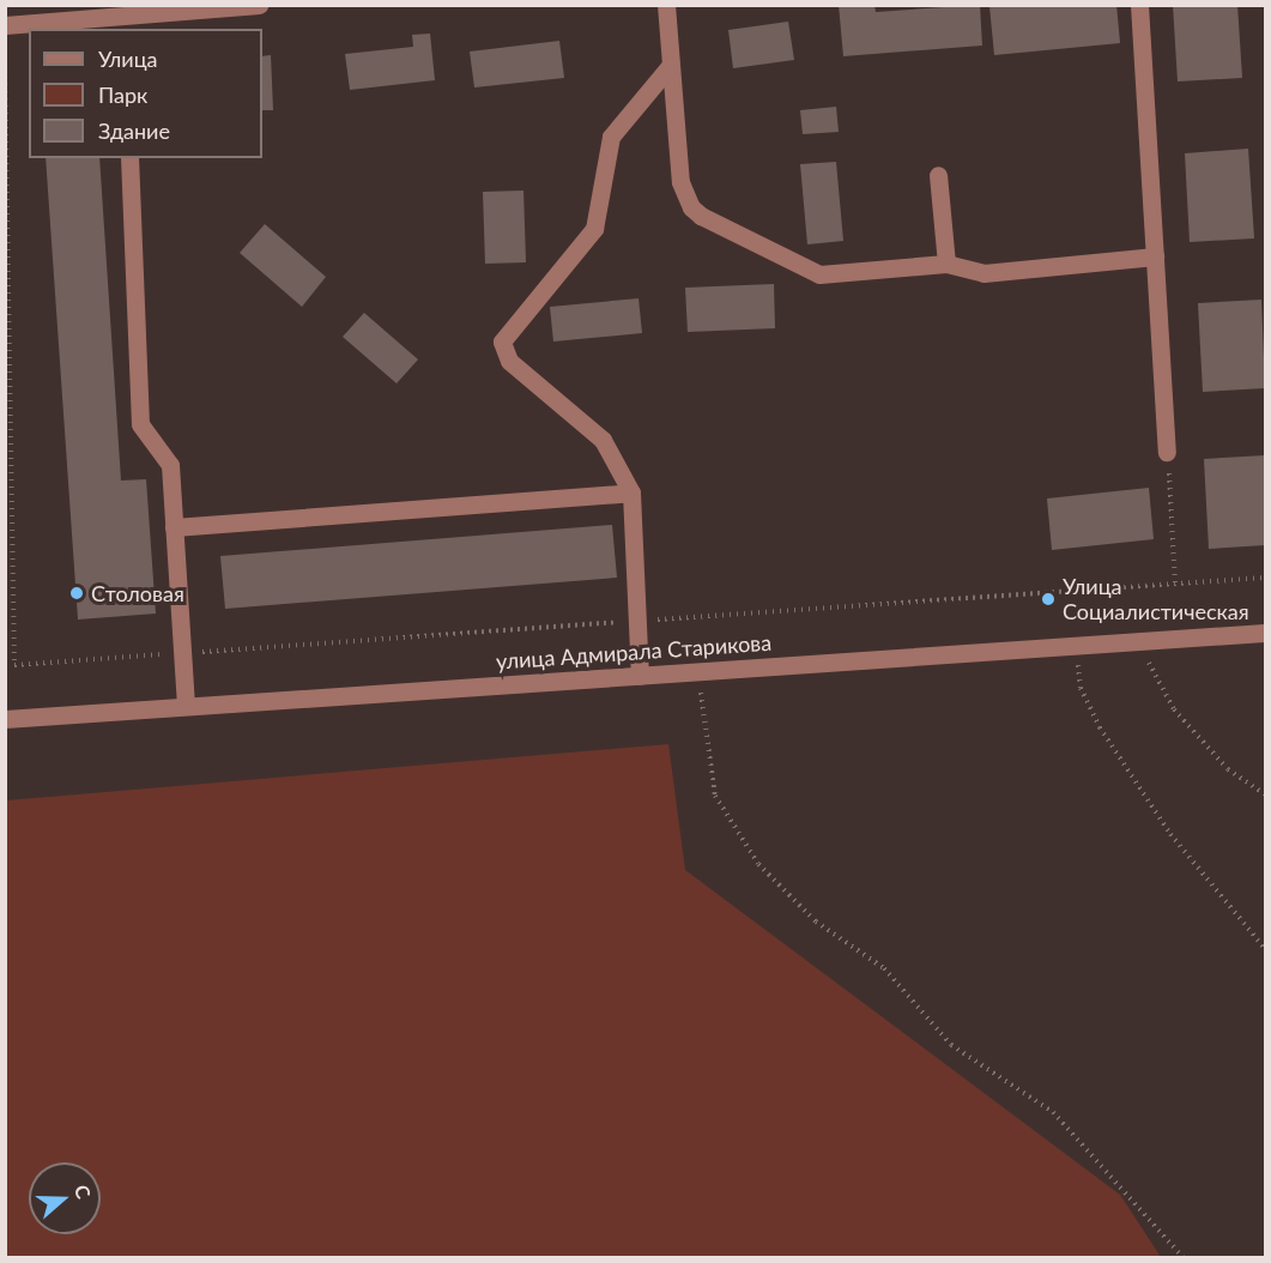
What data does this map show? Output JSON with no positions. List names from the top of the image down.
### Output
{
  "streets": {
    "street": ["улица Адмирала Старикова"]
  },
  "places": ["Столовая", "Улица Социалистическая"],
  "legend": ["Улица", "Парк", "Здание"],
  "north": "right"
}
